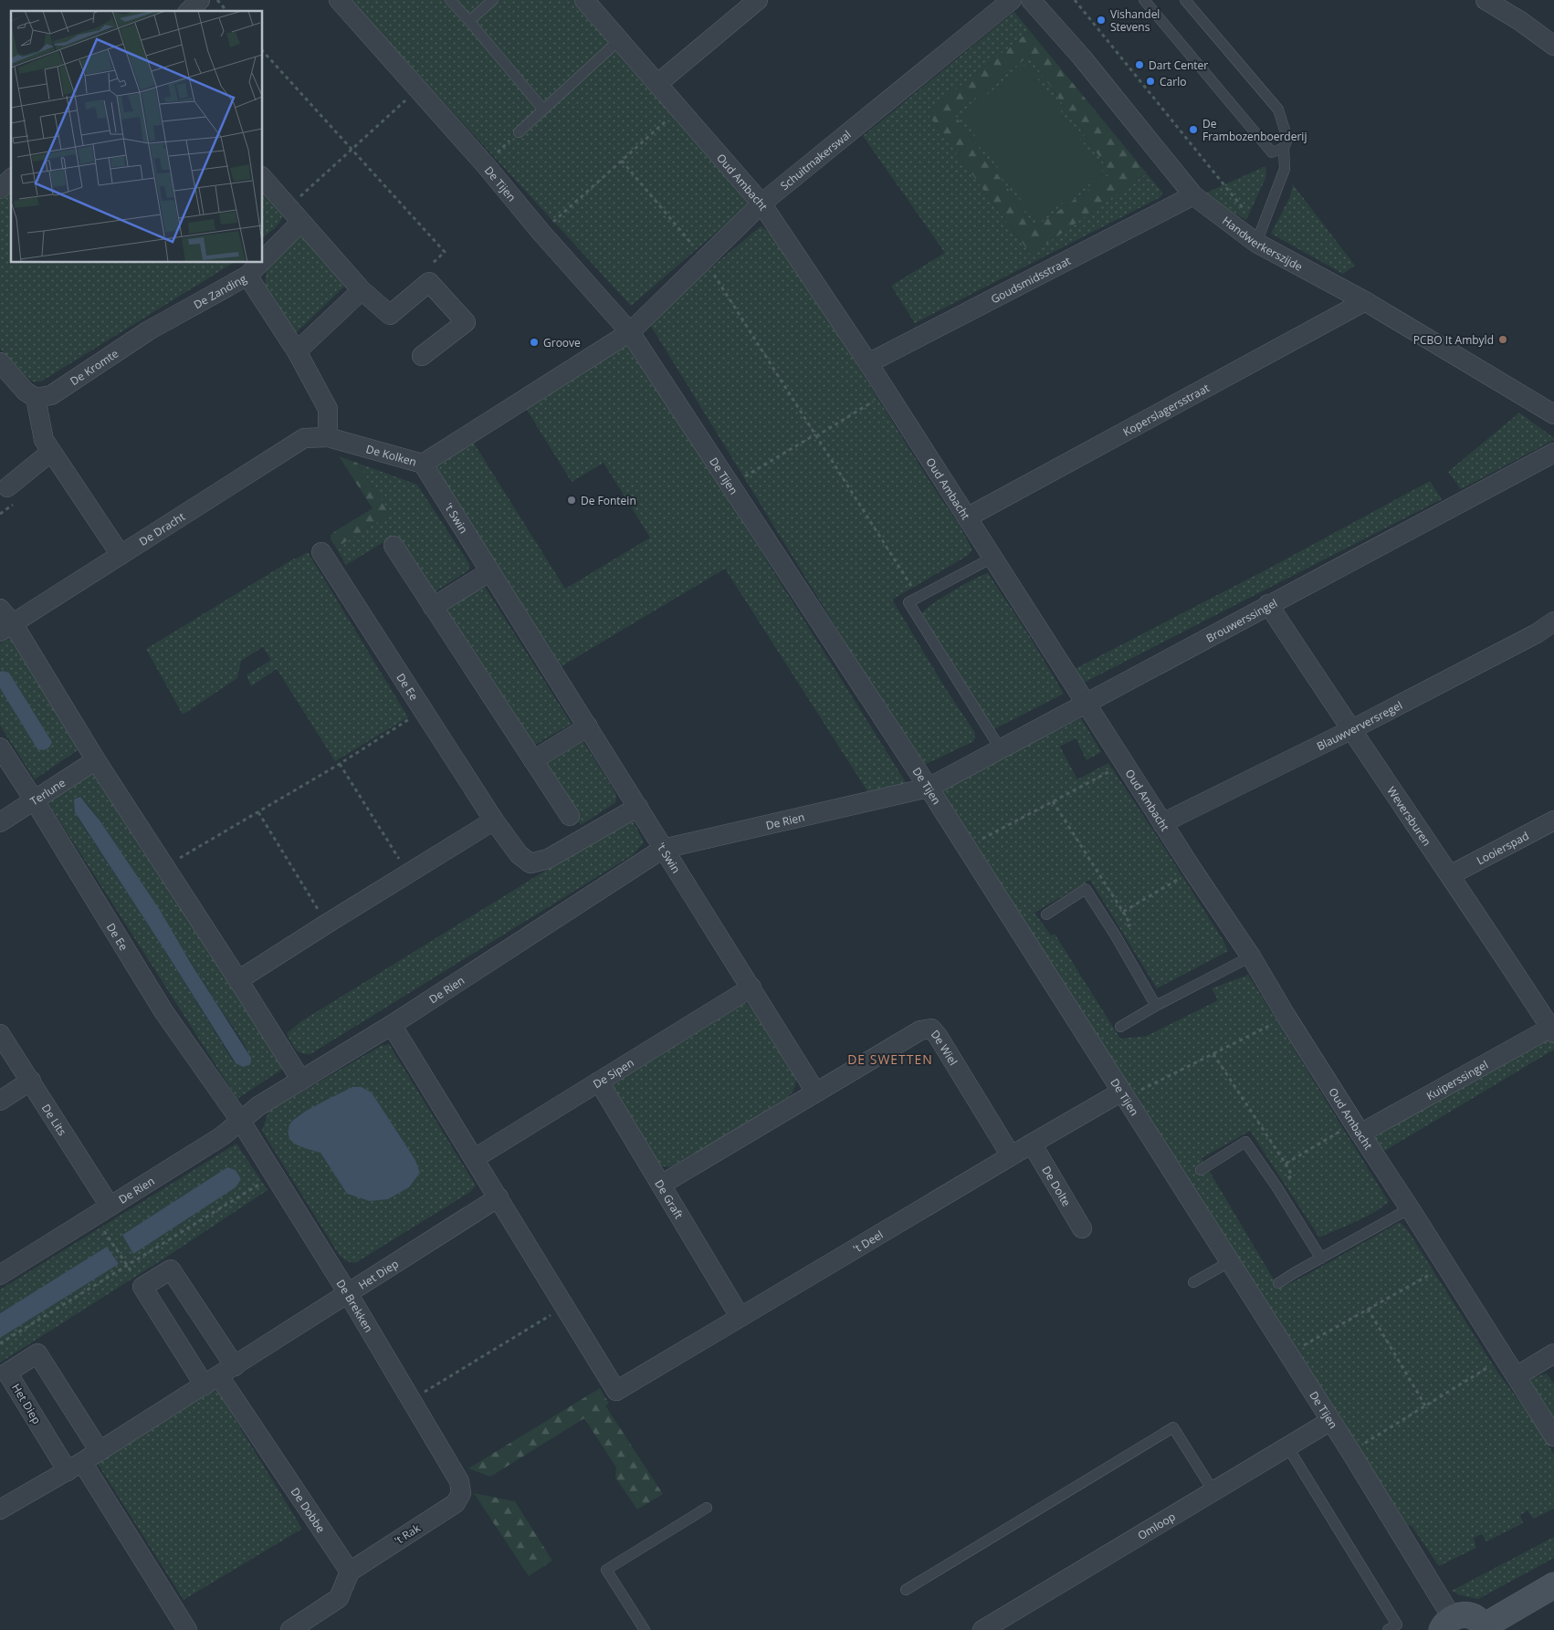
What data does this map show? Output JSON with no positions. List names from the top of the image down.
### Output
{
  "streets": {
    "street": [
      "Schuitmakerswal",
      "Oud Ambacht",
      "De Tijen",
      "Handwerkerszijde",
      "Goudsmidsstraat",
      "De Zanding",
      "De Kromte",
      "Koperslagersstraat",
      "De Kolken",
      "'t Swin",
      "De Dracht",
      "Brouwerssingel",
      "De Ee",
      "Blauwverversregel",
      "Terlune",
      "Weversburen",
      "De Rien",
      "Looierspad",
      "De Wiel",
      "De Sipen",
      "Kuiperssingel",
      "De Lits",
      "De Dolte",
      "De Graft",
      "'t Deel",
      "Het Diep",
      "De Brekken",
      "De Dobbe",
      "Omloop",
      "'t Rak"
    ]
  },
  "crossings": [
    ["Schuitmakerswal", "Oud Ambacht"],
    ["Schuitmakerswal", "De Tijen"],
    ["Schuitmakerswal", "De Kolken"],
    ["Oud Ambacht", "Goudsmidsstraat"],
    ["Oud Ambacht", "Koperslagersstraat"],
    ["Oud Ambacht", "Brouwerssingel"],
    ["Oud Ambacht", "Blauwverversregel"],
    ["Oud Ambacht", "Kuiperssingel"],
    ["De Tijen", "De Kolken"],
    ["De Tijen", "Brouwerssingel"],
    ["De Tijen", "De Rien"],
    ["De Tijen", "'t Deel"],
    ["De Tijen", "Omloop"],
    ["Handwerkerszijde", "Goudsmidsstraat"],
    ["Handwerkerszijde", "Koperslagersstraat"],
    ["De Zanding", "De Kromte"],
    ["De Kolken", "'t Swin"],
    ["De Kolken", "De Dracht"],
    ["'t Swin", "De Ee"],
    ["'t Swin", "De Rien"],
    ["'t Swin", "De Sipen"],
    ["Brouwerssingel", "Weversburen"],
    ["Brouwerssingel", "De Rien"],
    ["De Ee", "Terlune"],
    ["De Ee", "De Rien"],
    ["De Ee", "De Brekken"],
    ["Blauwverversregel", "Weversburen"],
    ["Weversburen", "Looierspad"],
    ["Weversburen", "Kuiperssingel"],
    ["De Rien", "De Lits"],
    ["De Rien", "De Brekken"],
    ["De Wiel", "De Graft"],
    ["De Wiel", "'t Deel"],
    ["De Sipen", "De Graft"],
    ["De Dolte", "'t Deel"],
    ["De Graft", "'t Deel"],
    ["Het Diep", "De Brekken"],
    ["Het Diep", "De Dobbe"],
    ["De Brekken", "'t Rak"],
    ["De Dobbe", "'t Rak"]
  ],
  "districts": ["DE SWETTEN"],
  "places": [
    "Vishandel Stevens",
    "Dart Center",
    "Carlo",
    "De Frambozenboerderij",
    "PCBO It Ambyld",
    "Groove",
    "De Fontein"
  ]
}
